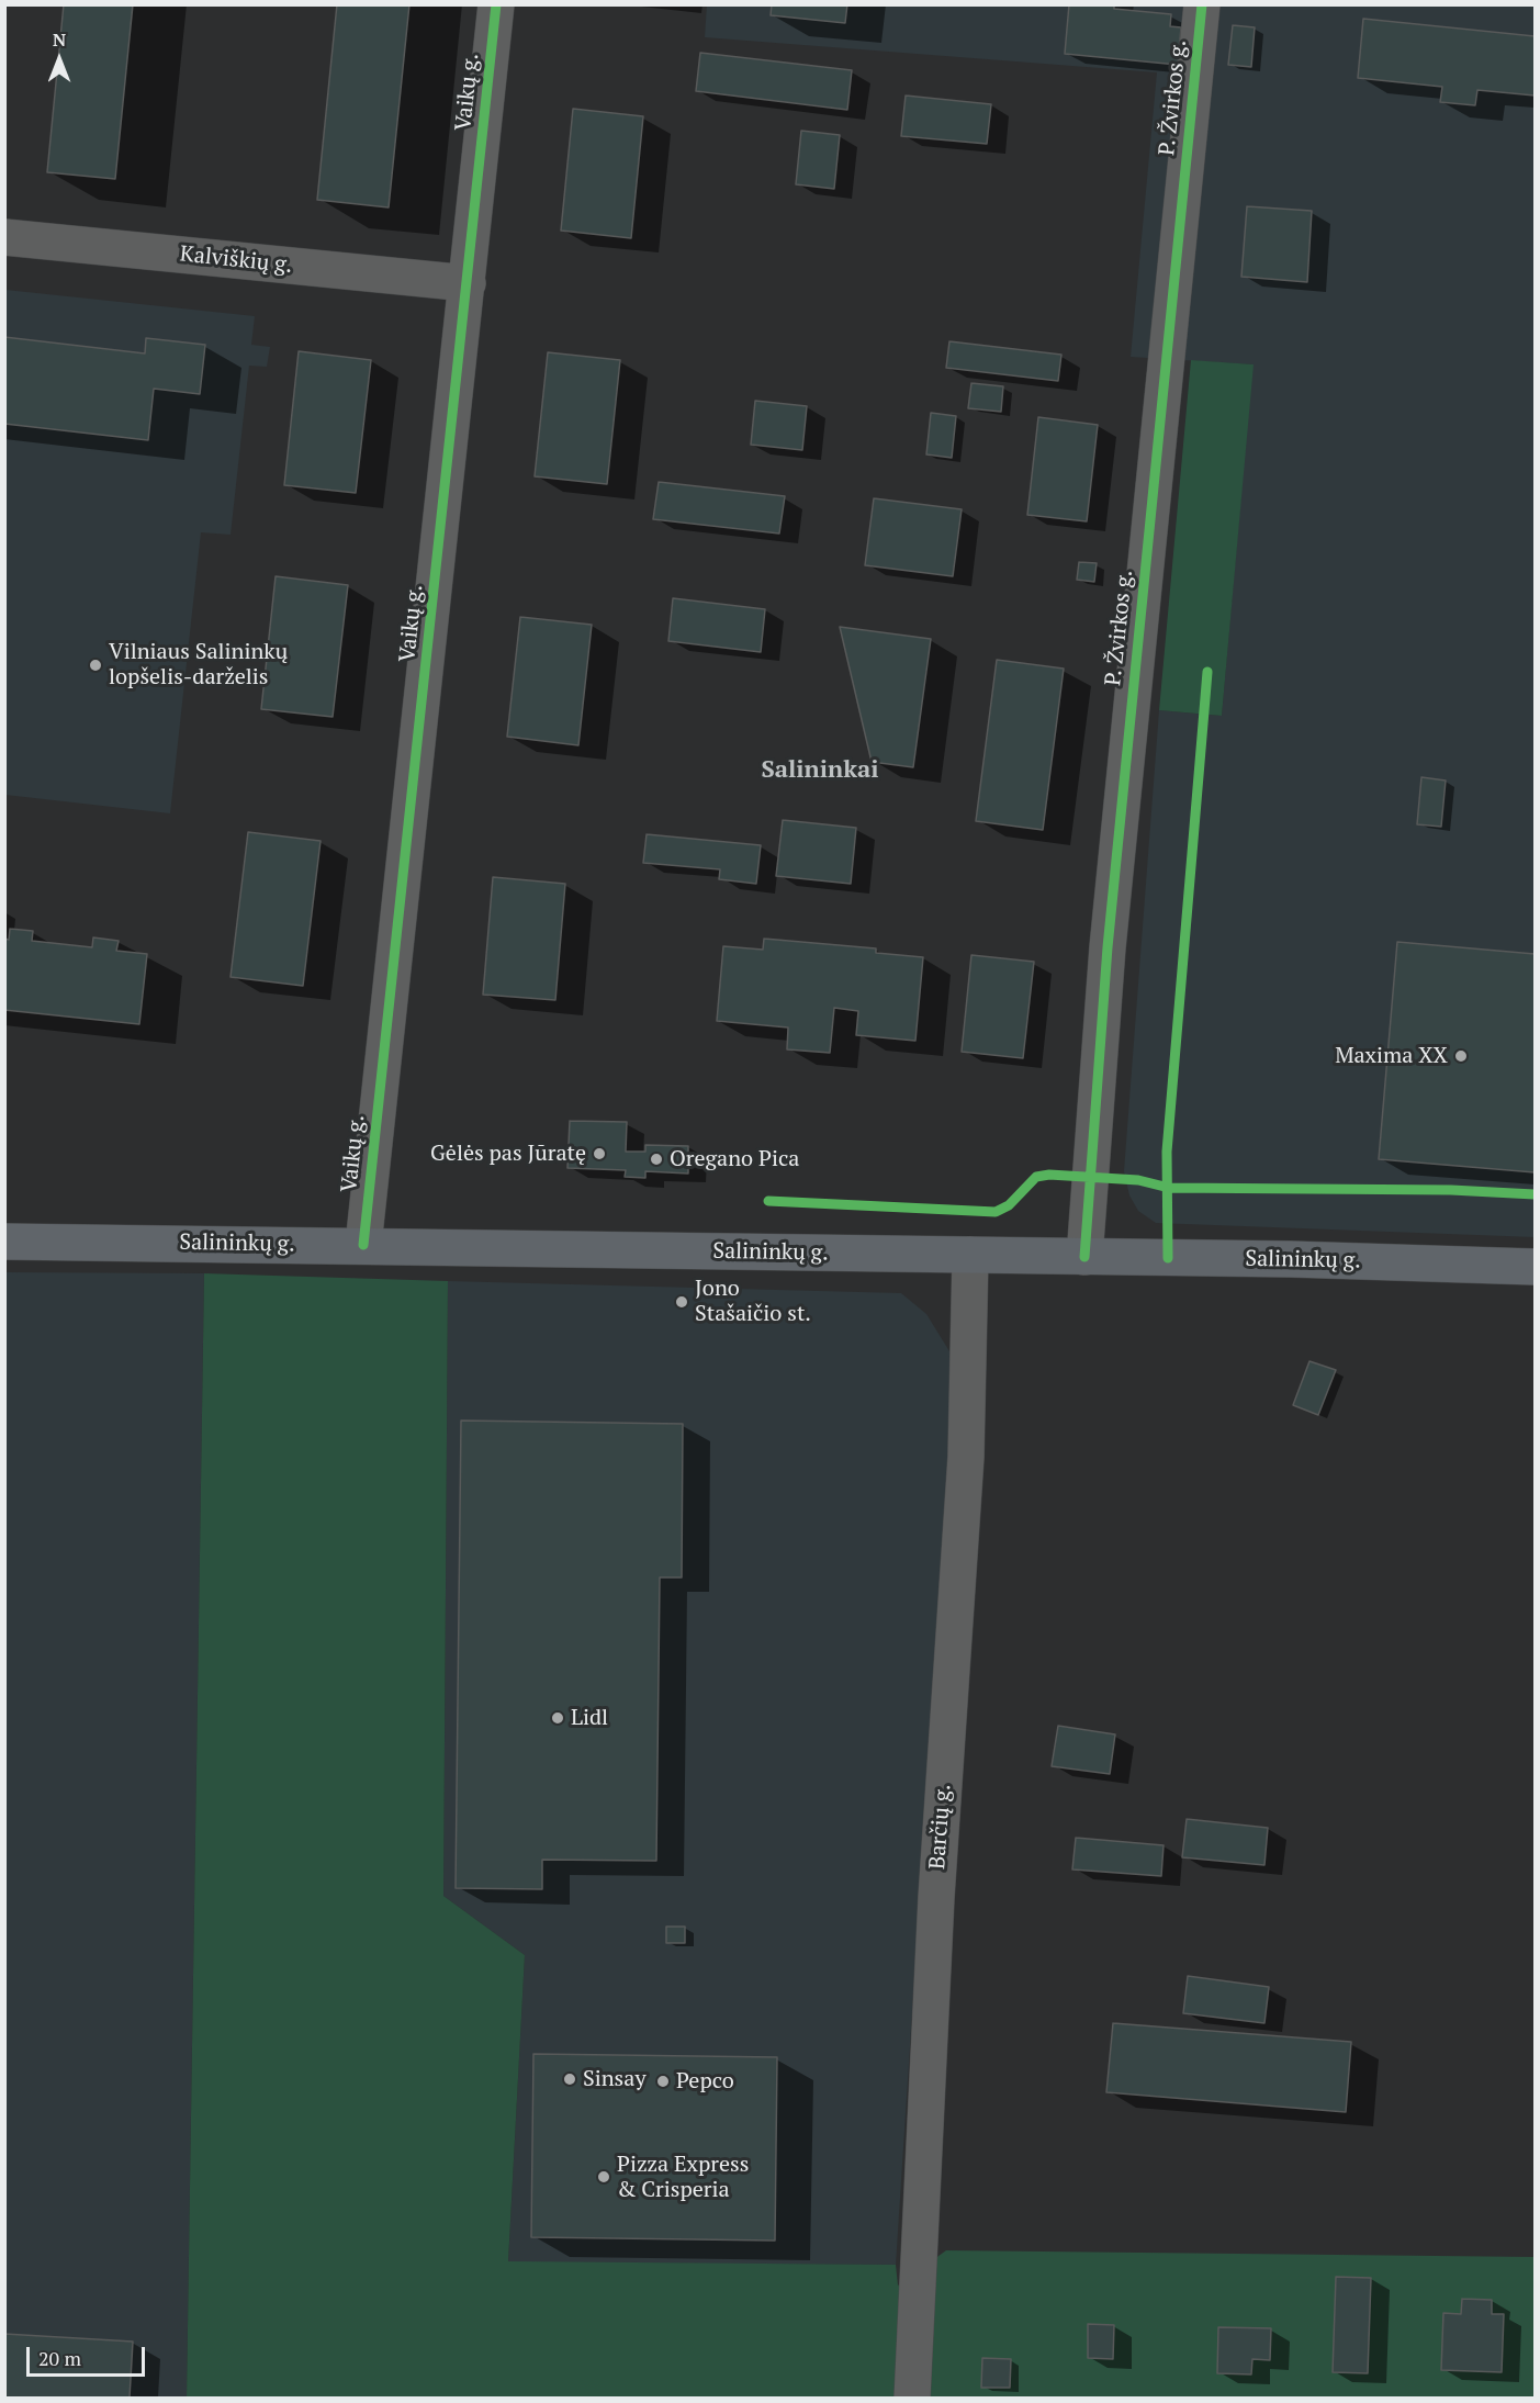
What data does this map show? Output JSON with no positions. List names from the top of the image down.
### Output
{
  "streets": {
    "main road": ["Salininkų g."],
    "street": [
      "Vaikų g.",
      "P. Žvirkos g.",
      "Kalviškių g.",
      "Barčių g."
    ]
  },
  "crossings": [
    ["Vaikų g.", "Kalviškių g."],
    ["Vaikų g.", "Salininkų g."],
    ["P. Žvirkos g.", "Salininkų g."],
    ["Salininkų g.", "Barčių g."]
  ],
  "districts": ["Salininkai"],
  "places": [
    "Vilniaus Salininkų lopšelis-darželis",
    "Maxima XX",
    "Gėlės pas Jūratę",
    "Oregano Pica",
    "Jono Stašaičio st.",
    "Lidl",
    "Sinsay",
    "Pepco",
    "Pizza Express & Crisperia"
  ],
  "scale_bar": "20 m",
  "north": "top"
}
